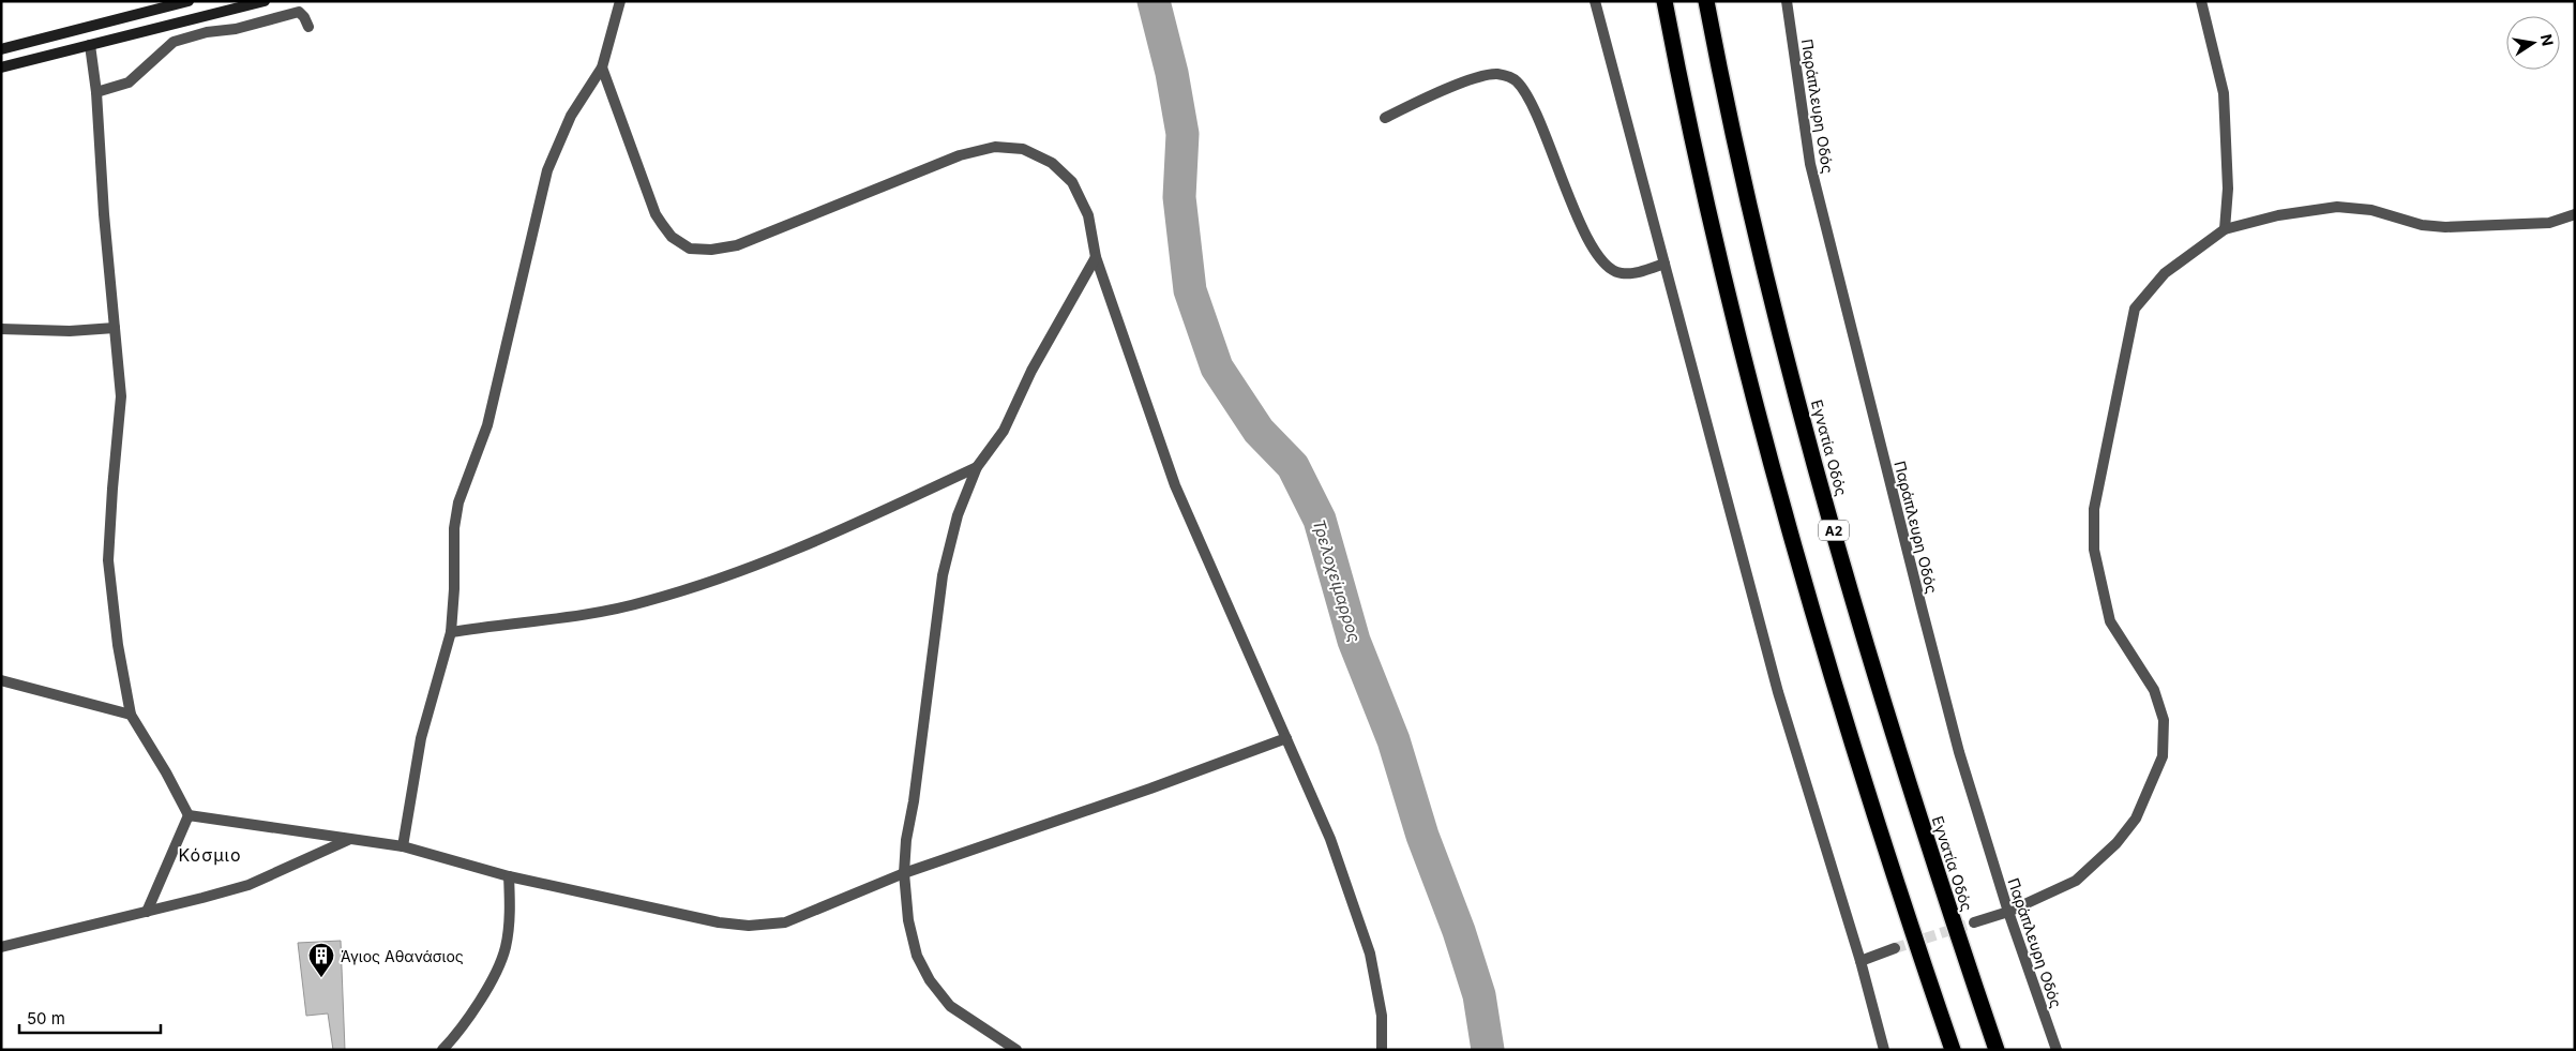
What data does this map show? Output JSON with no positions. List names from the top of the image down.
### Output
{
  "streets": {
    "highway": ["Εγνατία Οδός", "Α2"],
    "street": ["Παράπλευρη Οδός"]
  },
  "districts": ["Κόσμιο"],
  "water": ["Τρελοχείμαρρος"],
  "places": {
    "building": ["Άγιος Αθανάσιος"]
  },
  "scale_bar": "50 m",
  "north": "right"
}
